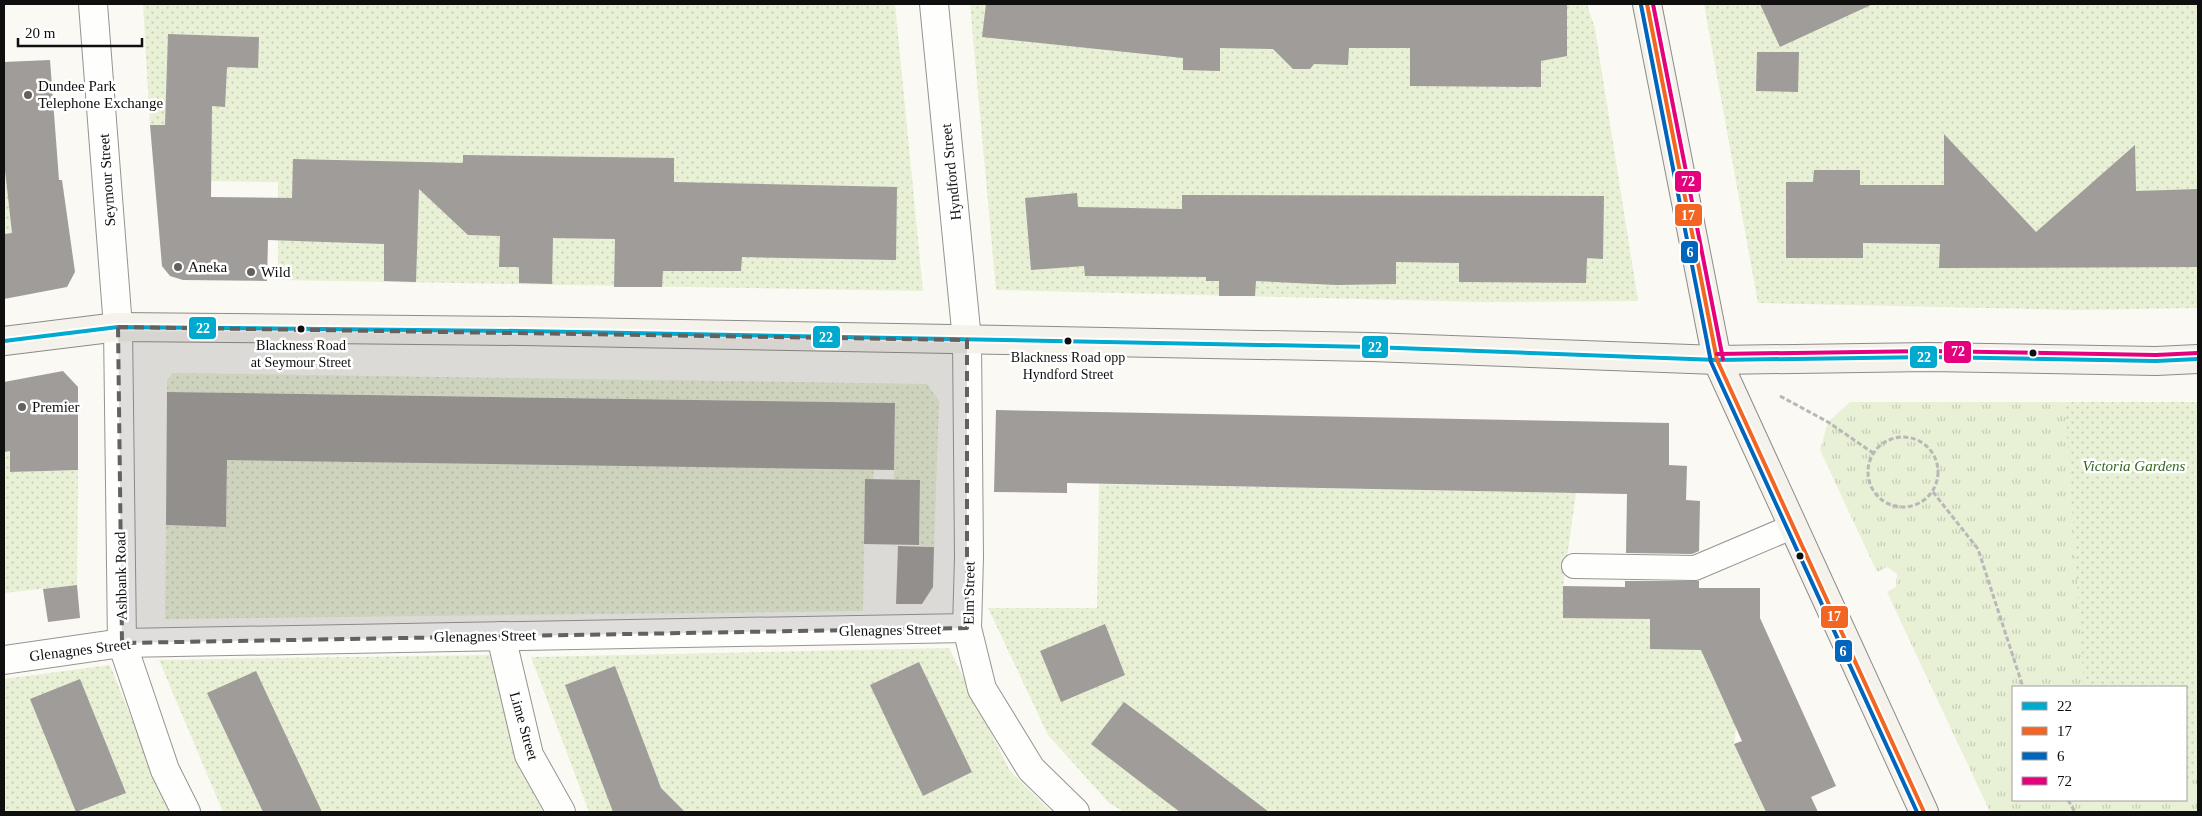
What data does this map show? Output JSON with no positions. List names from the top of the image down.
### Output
{
  "streets": {
    "street": [
      "Hyndford Street",
      "Seymour Street",
      "Ashbank Road",
      "Elm Street",
      "Glenagnes Street",
      "Lime Street"
    ]
  },
  "crossings": [
    ["Hyndford Street", "Elm Street"],
    ["Seymour Street", "Ashbank Road"],
    ["Ashbank Road", "Glenagnes Street"],
    ["Elm Street", "Glenagnes Street"],
    ["Glenagnes Street", "Lime Street"]
  ],
  "parks": ["Victoria Gardens"],
  "places": [
    "Dundee Park Telephone Exchange",
    "Aneka",
    "Wild",
    "Blackness Road at Seymour Street",
    "Blackness Road opp Hyndford Street",
    "Premier"
  ],
  "lines": [
    "transit line 17",
    "transit line 72",
    "transit line 6",
    "transit line 22"
  ],
  "legend": [
    "22",
    "17",
    "6",
    "72"
  ],
  "scale_bar": "20 m"
}
